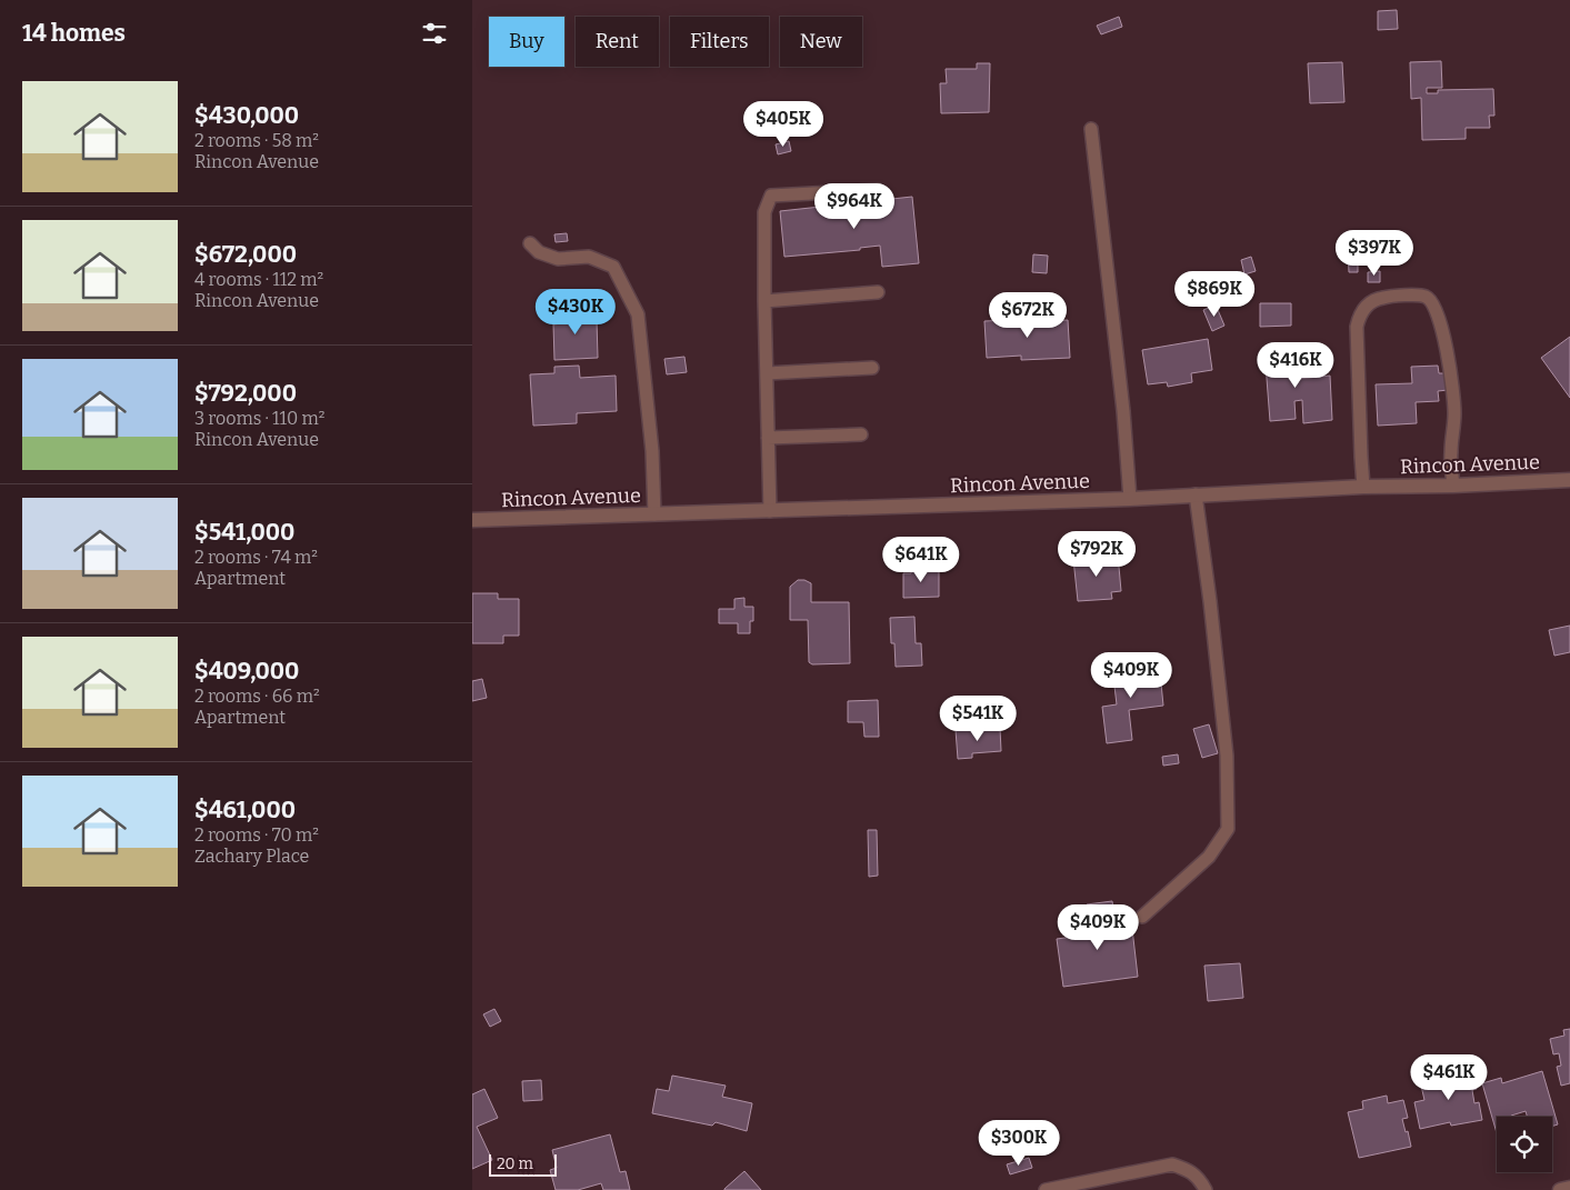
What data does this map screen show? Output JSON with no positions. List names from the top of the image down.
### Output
{
  "streets": {
    "street": ["Rincon Avenue"]
  },
  "scale_bar": "20 m",
  "page": {
    "heading": "14 homes",
    "chip": [
      "Buy",
      "Rent",
      "Filters",
      "New"
    ],
    "list": [
      {
        "name": "$430,000",
        "note": "2 rooms · 58 m² · Rincon Avenue"
      },
      {
        "name": "$672,000",
        "note": "4 rooms · 112 m² · Rincon Avenue"
      },
      {
        "name": "$792,000",
        "note": "3 rooms · 110 m² · Rincon Avenue"
      },
      {
        "name": "$541,000",
        "note": "2 rooms · 74 m² · Apartment"
      },
      {
        "name": "$409,000",
        "note": "2 rooms · 66 m² · Apartment"
      },
      {
        "name": "$461,000",
        "note": "2 rooms · 70 m² · Zachary Place"
      }
    ],
    "price": [
      "$405K",
      "$964K",
      "$397K",
      "$869K",
      "$430K",
      "$672K",
      "$416K",
      "$792K",
      "$641K",
      "$409K",
      "$541K",
      "$409K",
      "$461K",
      "$300K"
    ],
    "scale": "20 m"
  }
}
